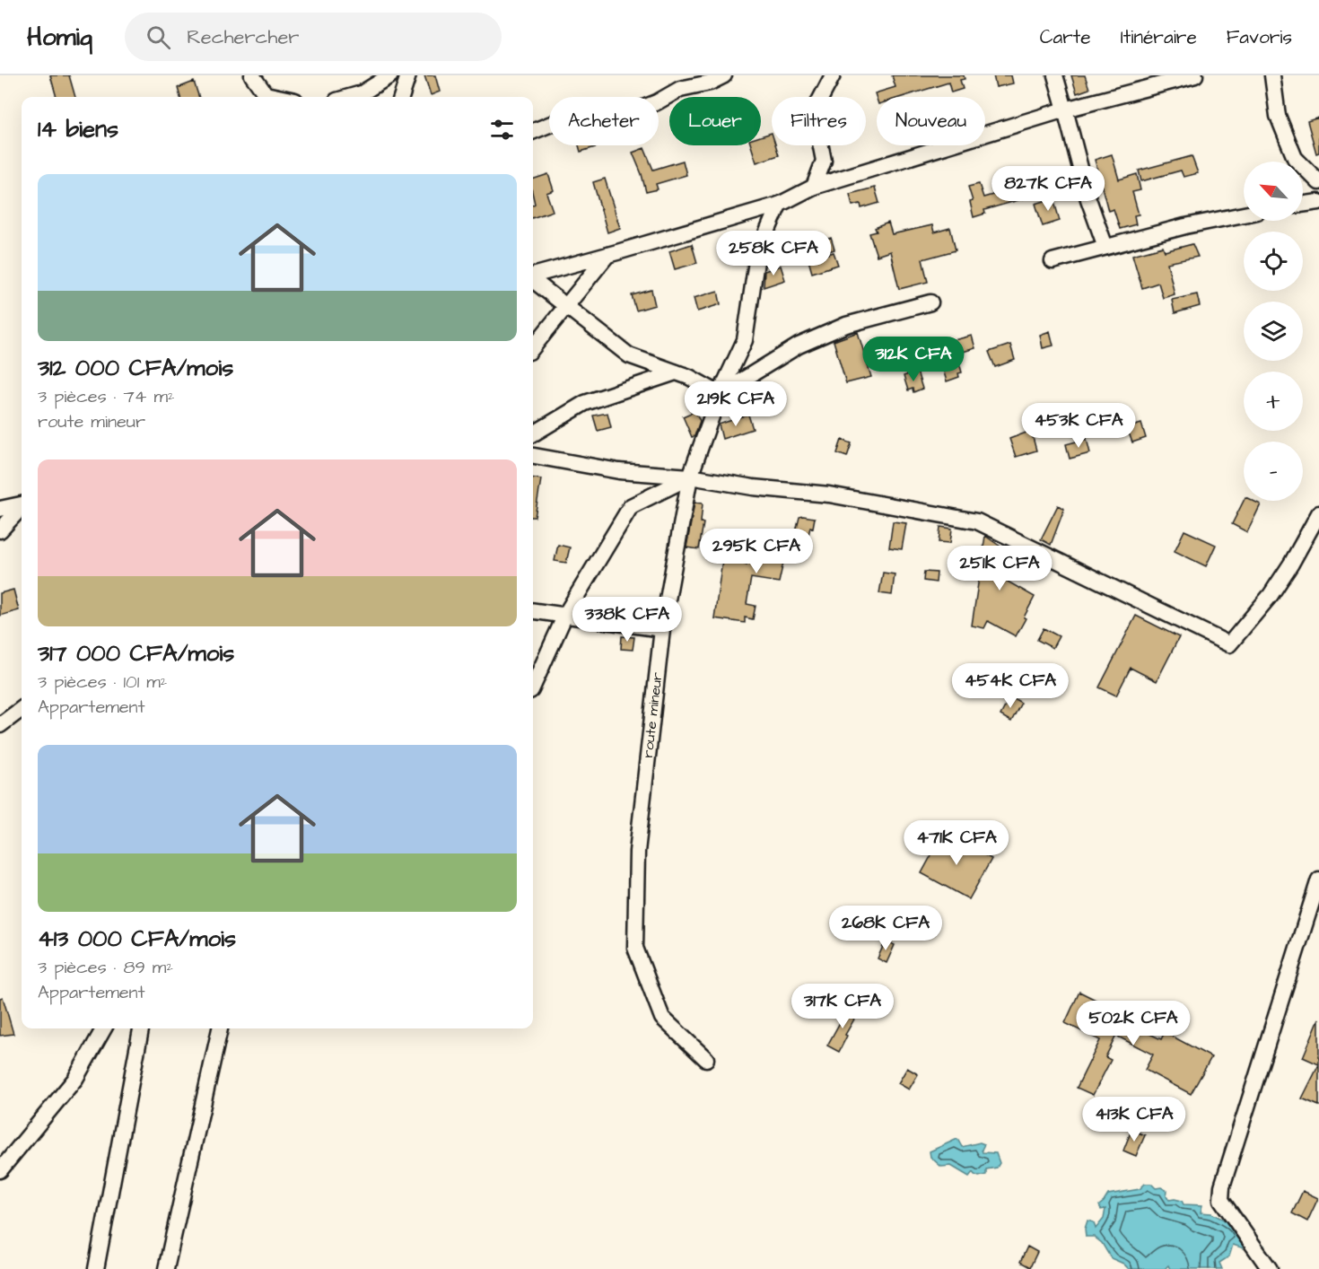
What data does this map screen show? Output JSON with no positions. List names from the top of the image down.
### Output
{
  "streets": {
    "street": ["route mineur"]
  },
  "north": "top left",
  "page": {
    "header": "Homiq",
    "search": "Rechercher",
    "nav": ["Carte", "Itinéraire", "Favoris"],
    "chip": [
      "Acheter",
      "Louer",
      "Filtres",
      "Nouveau"
    ],
    "heading": "14 biens",
    "map_buttons": ["+", "−"],
    "list": [
      {
        "name": "312 000 CFA/mois",
        "note": "3 pièces · 74 m² · route mineur"
      },
      {
        "name": "317 000 CFA/mois",
        "note": "3 pièces · 101 m² · Appartement"
      },
      {
        "name": "413 000 CFA/mois",
        "note": "3 pièces · 89 m² · Appartement"
      }
    ],
    "price": [
      "827K CFA",
      "258K CFA",
      "312K CFA",
      "219K CFA",
      "453K CFA",
      "295K CFA",
      "251K CFA",
      "338K CFA",
      "454K CFA",
      "471K CFA",
      "268K CFA",
      "317K CFA",
      "502K CFA",
      "413K CFA"
    ]
  }
}
